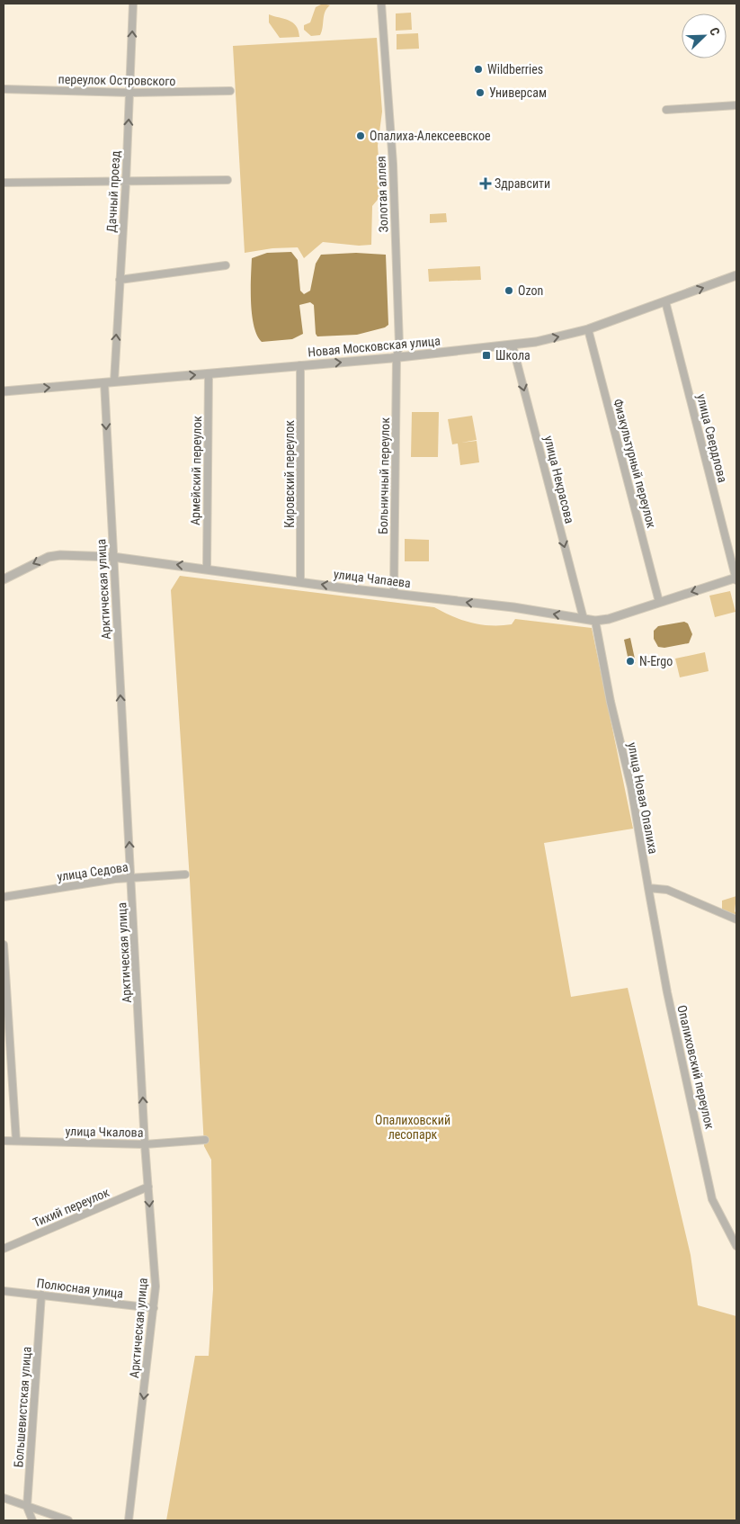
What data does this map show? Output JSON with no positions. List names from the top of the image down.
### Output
{
  "streets": {
    "street": [
      "переулок Островского",
      "Дачный проезд",
      "Золотая аллея",
      "Новая Московская улица",
      "улица Свердлова",
      "Физкультурный переулок",
      "Армейский переулок",
      "Кировский переулок",
      "Больничный переулок",
      "улица Некрасова",
      "улица Чапаева",
      "Арктическая улица",
      "улица Новая Опалиха",
      "улица Седова",
      "Опалиховский переулок",
      "улица Чкалова",
      "Тихий переулок",
      "Полюсная улица",
      "Большевистская улица"
    ]
  },
  "crossings": [
    ["переулок Островского", "Дачный проезд"],
    ["Дачный проезд", "Новая Московская улица"],
    ["Золотая аллея", "Новая Московская улица"],
    ["Золотая аллея", "Больничный переулок"],
    ["Новая Московская улица", "улица Свердлова"],
    ["Новая Московская улица", "Физкультурный переулок"],
    ["Новая Московская улица", "Армейский переулок"],
    ["Новая Московская улица", "Кировский переулок"],
    ["Новая Московская улица", "Больничный переулок"],
    ["Новая Московская улица", "улица Некрасова"],
    ["Новая Московская улица", "Арктическая улица"],
    ["улица Свердлова", "улица Чапаева"],
    ["Физкультурный переулок", "улица Чапаева"],
    ["Армейский переулок", "улица Чапаева"],
    ["Кировский переулок", "улица Чапаева"],
    ["Больничный переулок", "улица Чапаева"],
    ["улица Некрасова", "улица Чапаева"],
    ["улица Чапаева", "Арктическая улица"],
    ["улица Чапаева", "улица Новая Опалиха"],
    ["Арктическая улица", "улица Седова"],
    ["Арктическая улица", "улица Чкалова"],
    ["Арктическая улица", "Тихий переулок"],
    ["Арктическая улица", "Полюсная улица"],
    ["улица Новая Опалиха", "Опалиховский переулок"],
    ["Полюсная улица", "Большевистская улица"]
  ],
  "one_way": [
    "Дачный проезд",
    "Новая Московская улица",
    "улица Некрасова",
    "улица Чапаева"
  ],
  "parks": ["Опалиховский лесопарк"],
  "places": {
    "other": [
      "Wildberries",
      "Универсам",
      "Опалиха-Алексеевское",
      "Ozon",
      "N-Ergo"
    ],
    "health": ["Здравсити"],
    "transit": ["Школа"]
  },
  "north": "top right"
}
